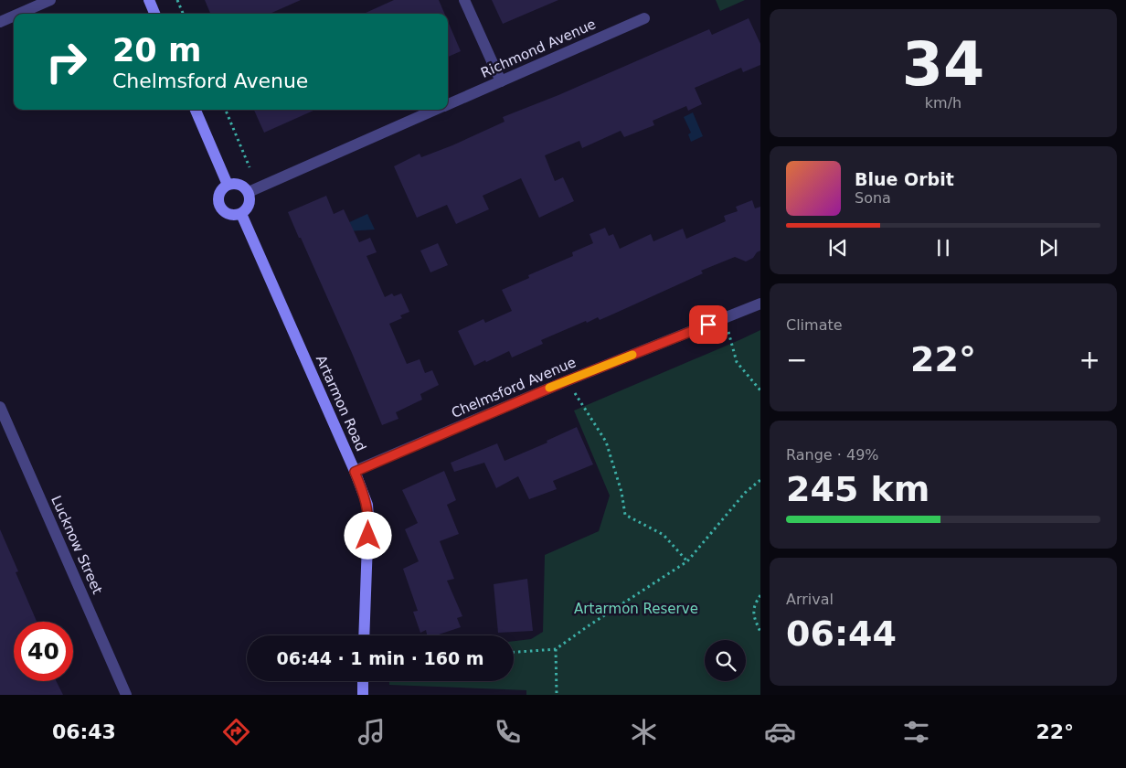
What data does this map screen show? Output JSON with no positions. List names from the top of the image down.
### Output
{
  "streets": {
    "street": [
      "Richmond Avenue",
      "Chelmsford Avenue",
      "Artarmon Road",
      "Lucknow Street"
    ]
  },
  "crossings": [
    ["Richmond Avenue", "Artarmon Road"],
    ["Chelmsford Avenue", "Artarmon Road"]
  ],
  "parks": ["Artarmon Reserve"],
  "page": {
    "tile": [
      ["34", "km/h"],
      "Climate",
      ["Range · 49%", "245 km"],
      ["Arrival", "06:44"]
    ],
    "turn": ["20 m", "Chelmsford Avenue"],
    "song": ["Blue Orbit", "Sona"],
    "heat": ["−", "22°", "+"],
    "limit": "40",
    "trip": "06:44 · 1 min · 160 m",
    "tabs": ["06:43", "22°"]
  }
}
